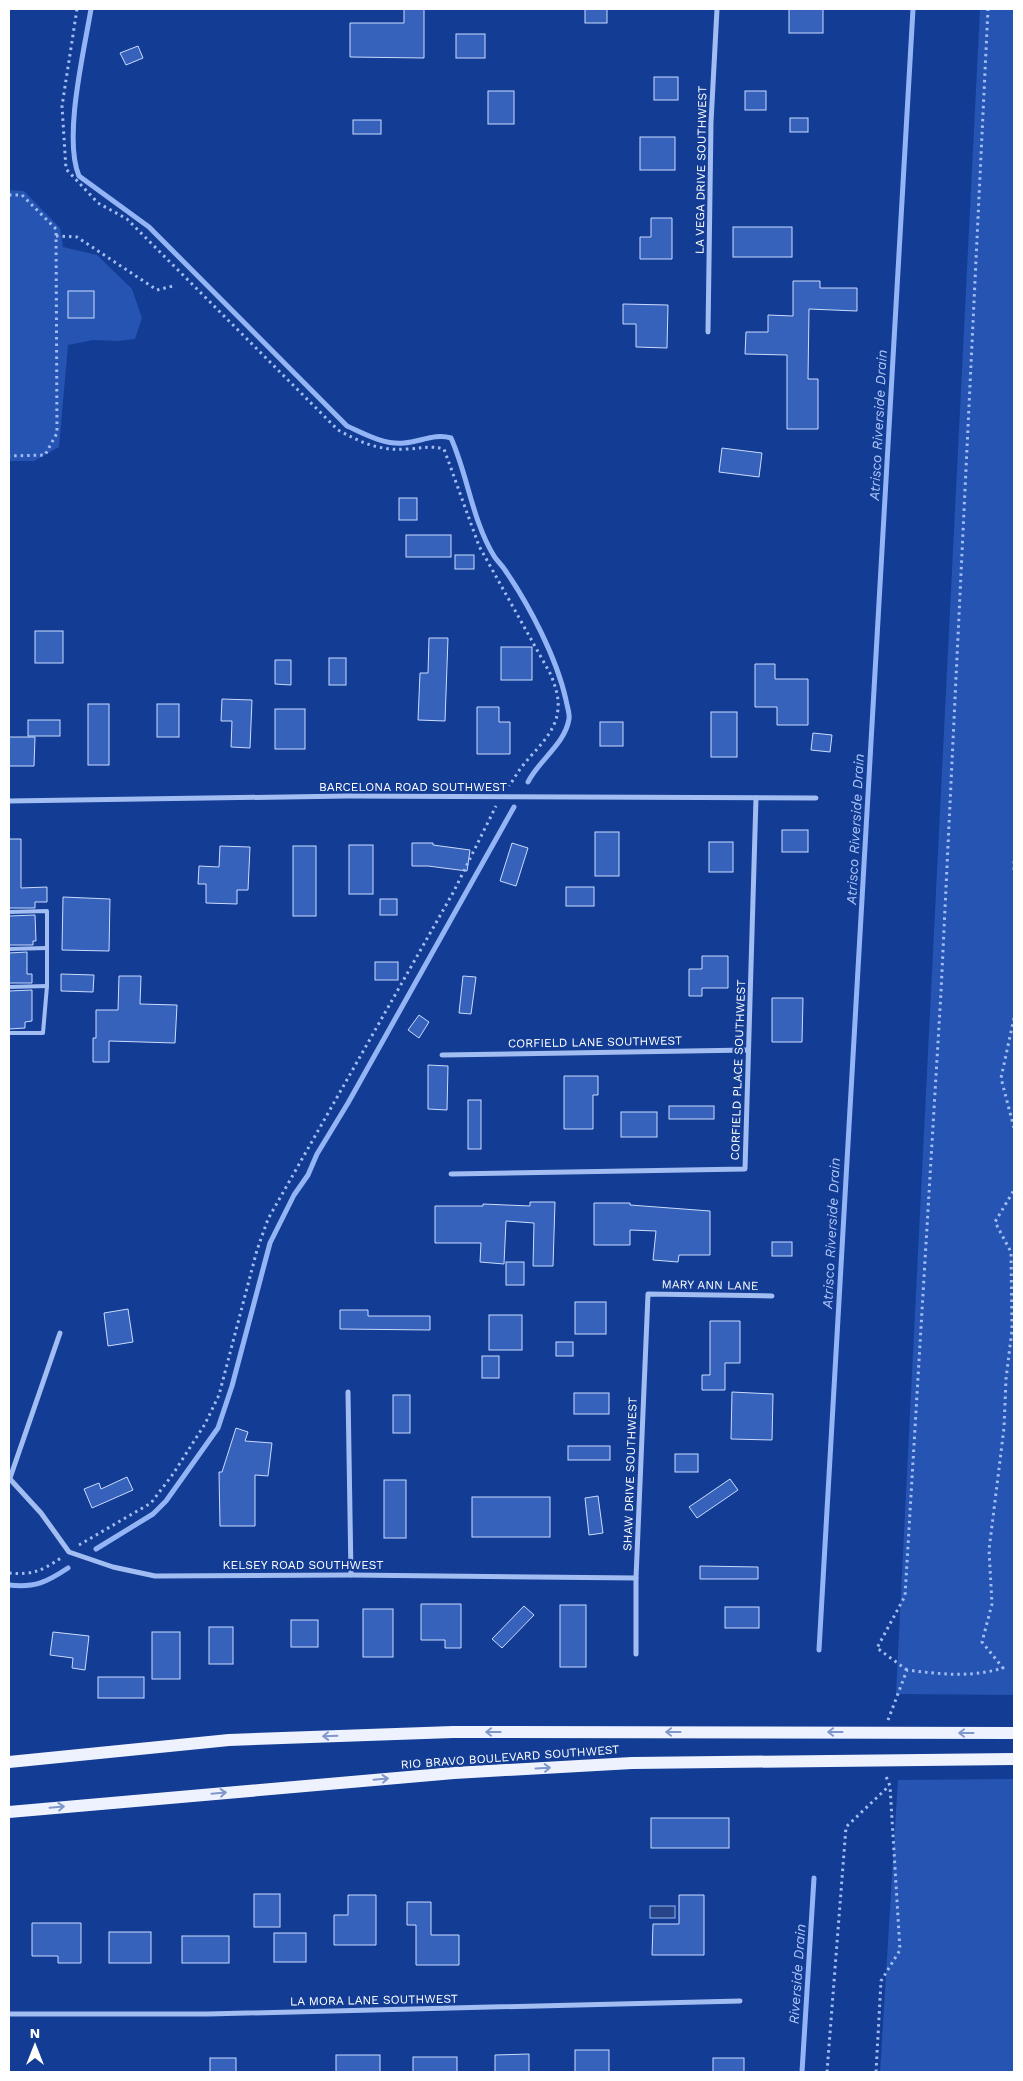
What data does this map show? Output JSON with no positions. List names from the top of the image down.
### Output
{
  "streets": {
    "main road": ["RIO BRAVO BOULEVARD SOUTHWEST"],
    "street": [
      "LA VEGA DRIVE SOUTHWEST",
      "BARCELONA ROAD SOUTHWEST",
      "CORFIELD LANE SOUTHWEST",
      "CORFIELD PLACE SOUTHWEST",
      "MARY ANN LANE",
      "SHAW DRIVE SOUTHWEST",
      "KELSEY ROAD SOUTHWEST",
      "LA MORA LANE SOUTHWEST"
    ]
  },
  "crossings": [
    ["BARCELONA ROAD SOUTHWEST", "CORFIELD PLACE SOUTHWEST"],
    ["CORFIELD LANE SOUTHWEST", "CORFIELD PLACE SOUTHWEST"],
    ["MARY ANN LANE", "SHAW DRIVE SOUTHWEST"],
    ["SHAW DRIVE SOUTHWEST", "KELSEY ROAD SOUTHWEST"]
  ],
  "water": ["Atrisco Riverside Drain", "Riverside Drain"],
  "north": "top"
}
